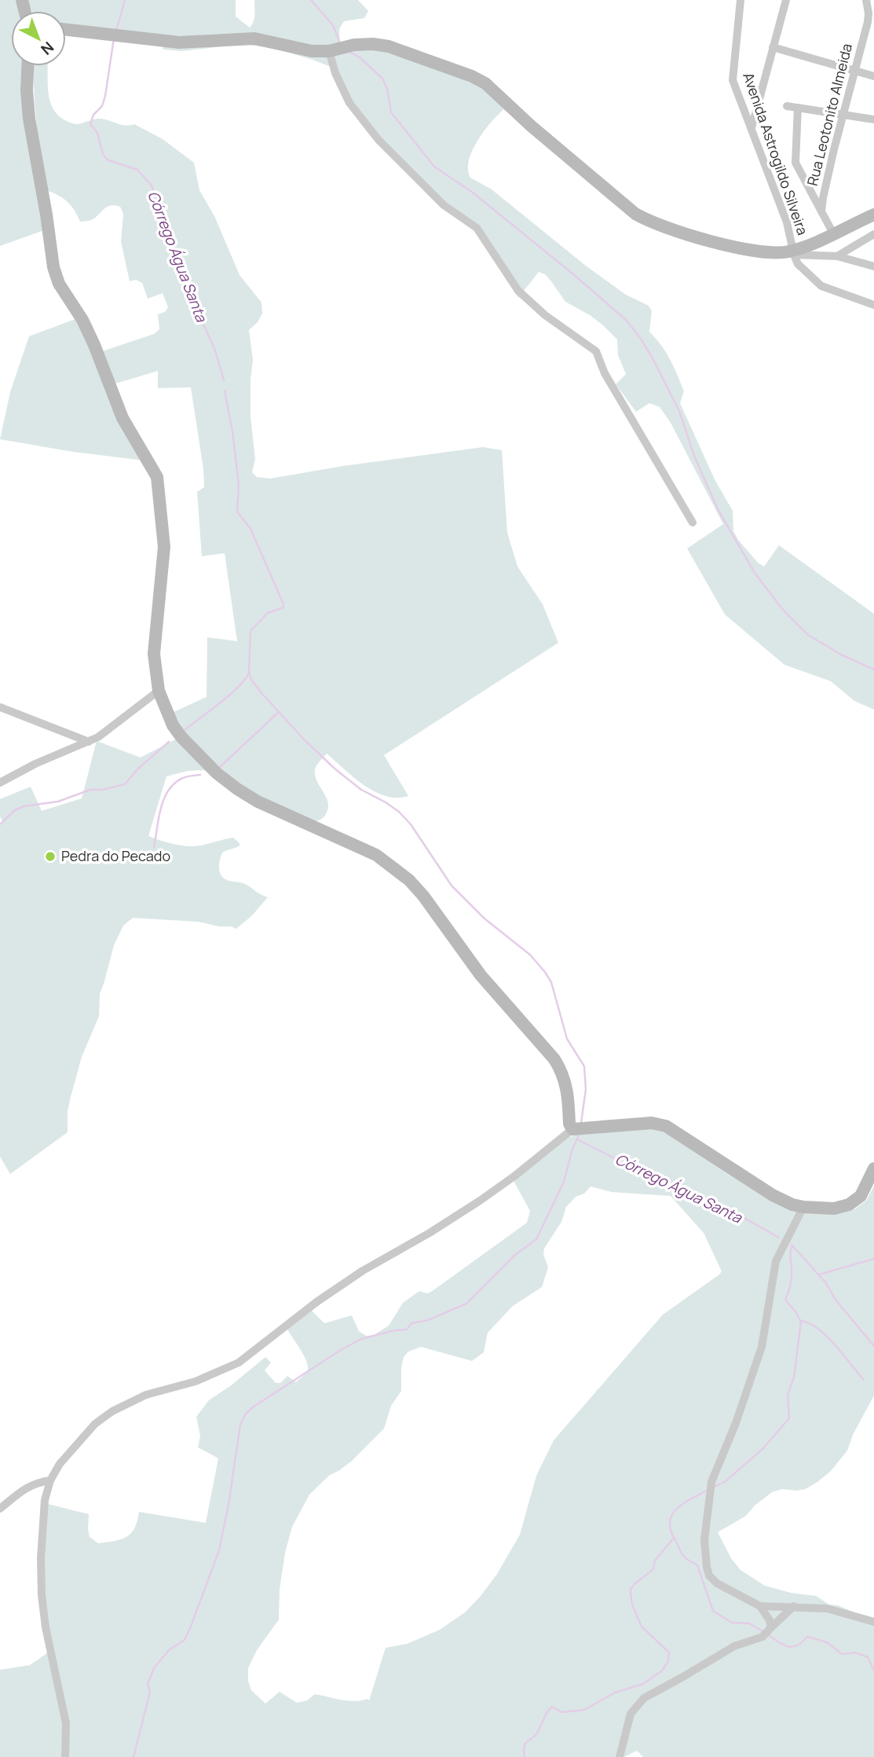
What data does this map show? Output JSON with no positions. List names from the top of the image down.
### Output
{
  "streets": {
    "street": ["Rua Leotonito Almeida", "Avenida Astrogildo Silveira"]
  },
  "water": ["Córrego Água Santa"],
  "places": ["Pedra do Pecado"],
  "north": "bottom right"
}
